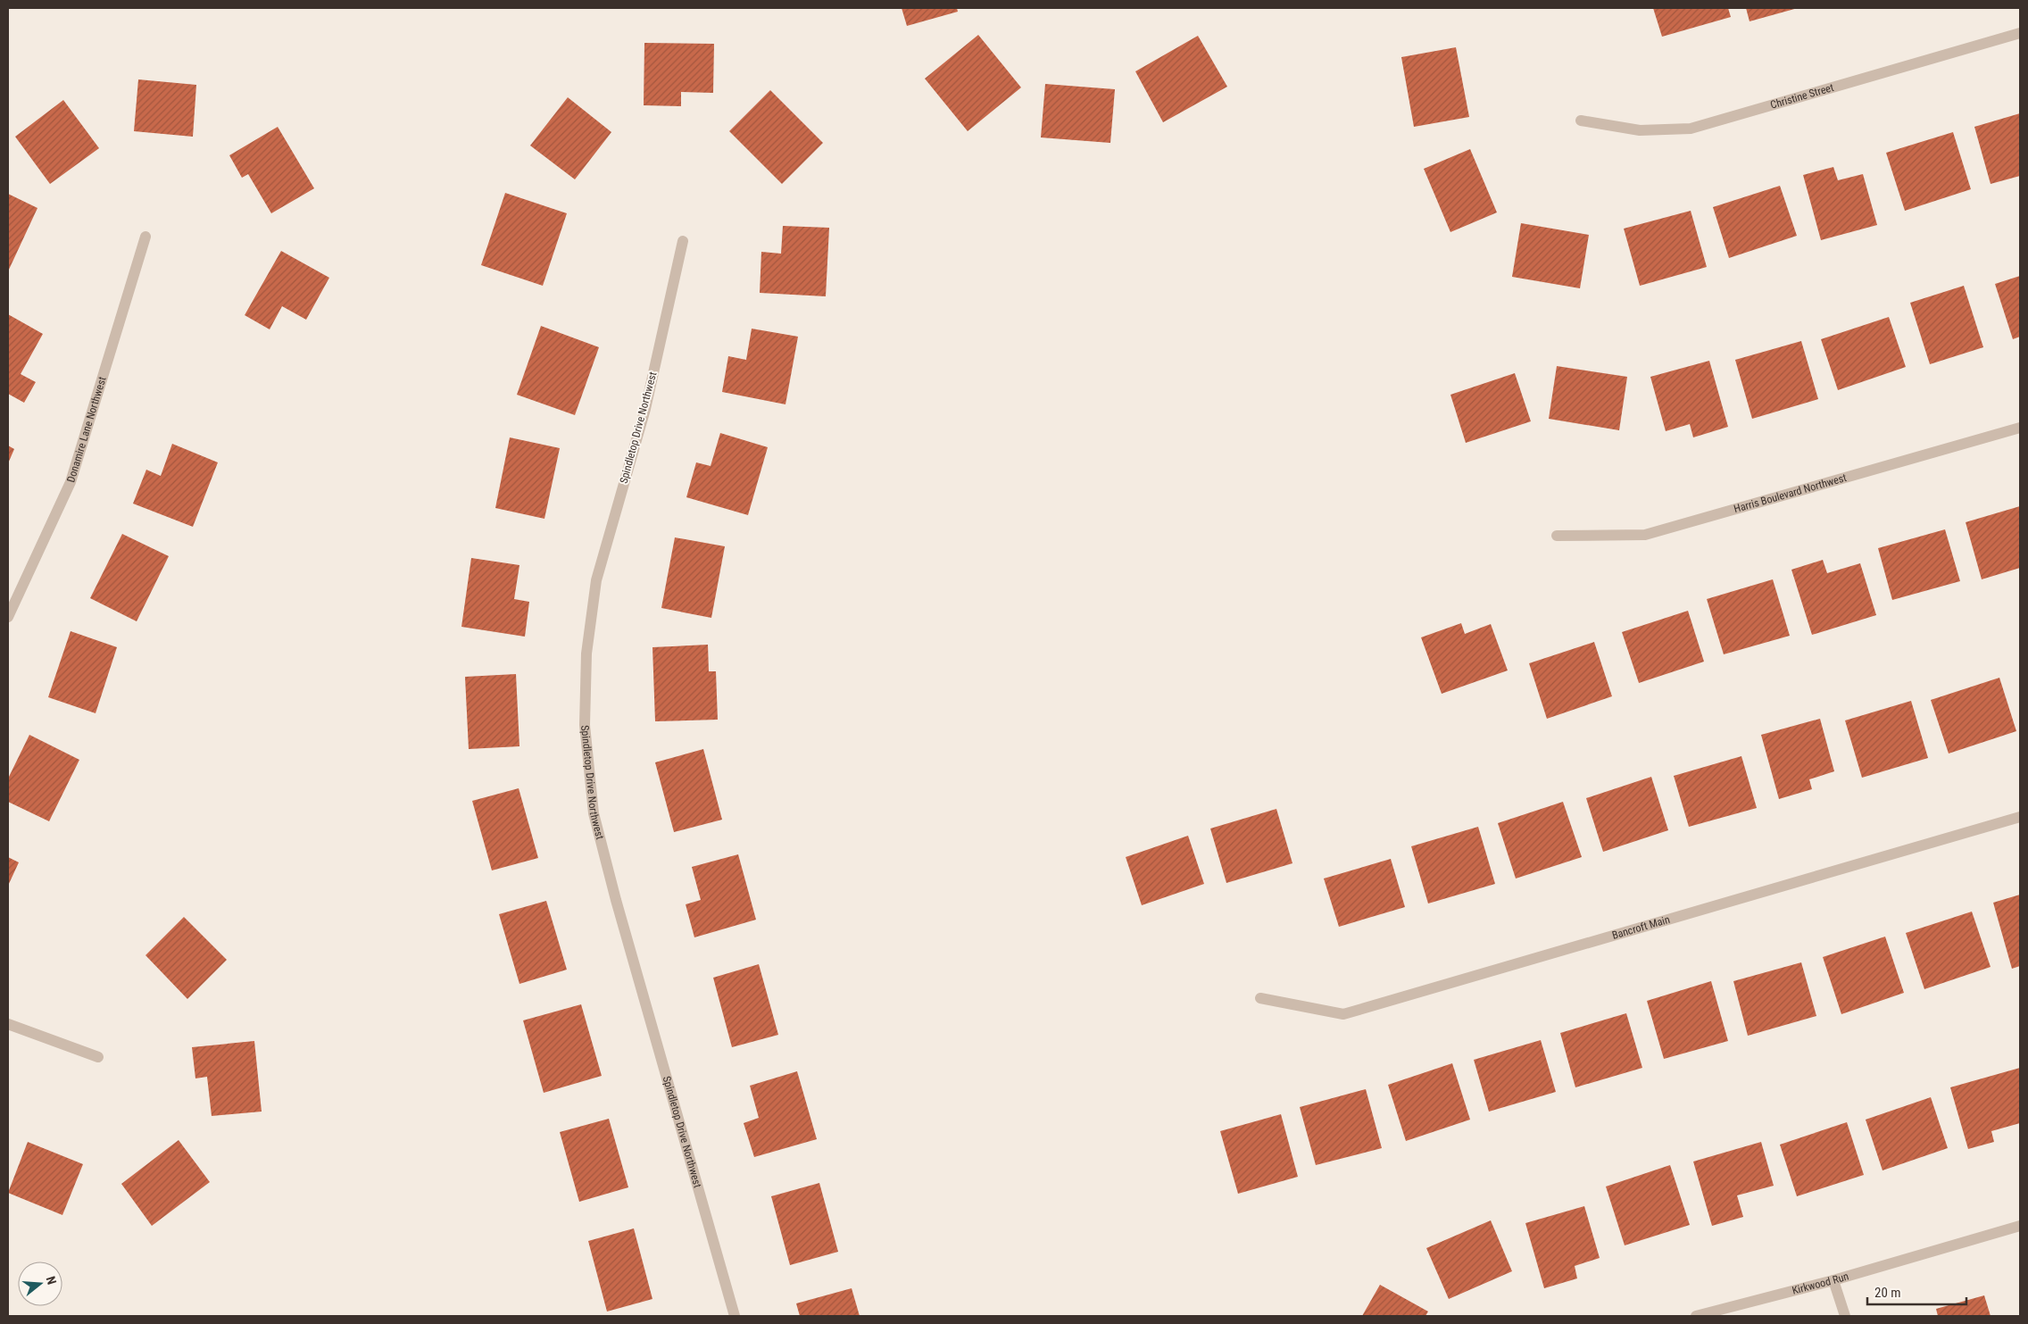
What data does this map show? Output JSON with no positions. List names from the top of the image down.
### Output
{
  "streets": {
    "street": [
      "Christine Street",
      "Spindletop Drive Northwest",
      "Donamire Lane Northwest",
      "Harris Boulevard Northwest",
      "Bancroft Main",
      "Kirkwood Run"
    ]
  },
  "scale_bar": "20 m",
  "north": "right"
}
